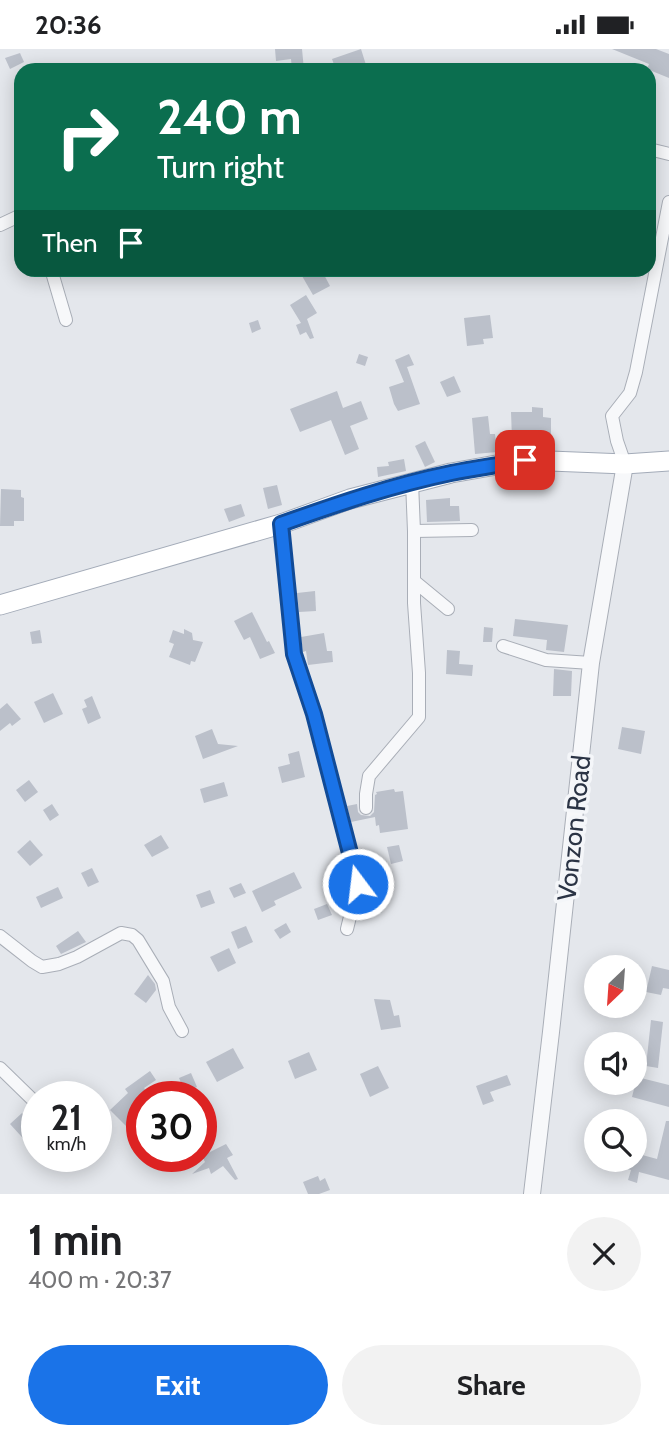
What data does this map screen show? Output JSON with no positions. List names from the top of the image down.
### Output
{
  "streets": {
    "street": ["Vonzon Road"]
  },
  "north": "bottom left",
  "page": {
    "status": "20:36",
    "turn": ["240 m", "Turn right"],
    "then": "Then",
    "speed": "21 km/h",
    "limit": "30",
    "heading": ["1 min", "400 m · 20:37"],
    "buttons": ["Exit", "Share"]
  }
}
